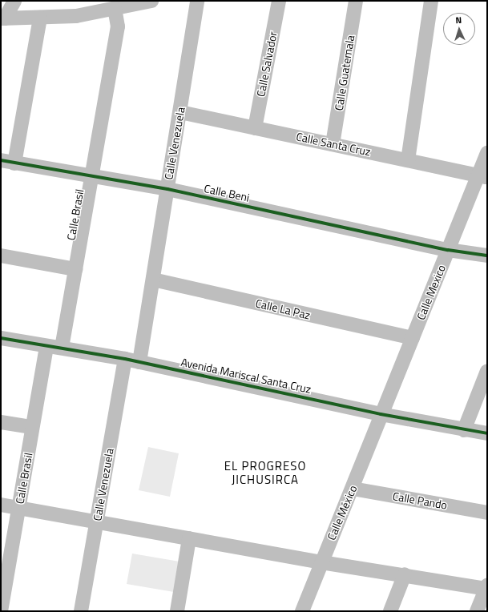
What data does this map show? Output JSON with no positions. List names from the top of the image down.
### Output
{
  "streets": {
    "street": [
      "Calle Salvador",
      "Calle Guatemala",
      "Calle Venezuela",
      "Calle Santa Cruz",
      "Calle Beni",
      "Calle Brasil",
      "Calle Mexico",
      "Calle La Paz",
      "Avenida Mariscal Santa Cruz",
      "Calle Pando",
      "Calle México"
    ]
  },
  "crossings": [
    ["Calle Salvador", "Calle Santa Cruz"],
    ["Calle Guatemala", "Calle Santa Cruz"],
    ["Calle Venezuela", "Calle Santa Cruz"],
    ["Calle Venezuela", "Calle Beni"],
    ["Calle Venezuela", "Calle La Paz"],
    ["Calle Venezuela", "Avenida Mariscal Santa Cruz"],
    ["Calle Santa Cruz", "Calle Mexico"],
    ["Calle Beni", "Calle Brasil"],
    ["Calle Beni", "Calle Mexico"],
    ["Calle Brasil", "Avenida Mariscal Santa Cruz"],
    ["Calle Mexico", "Calle La Paz"],
    ["Calle Mexico", "Avenida Mariscal Santa Cruz"],
    ["Calle Mexico", "Calle México"],
    ["Avenida Mariscal Santa Cruz", "Calle México"],
    ["Calle Pando", "Calle México"]
  ],
  "districts": ["EL PROGRESO JICHUSIRCA"],
  "north": "top"
}
